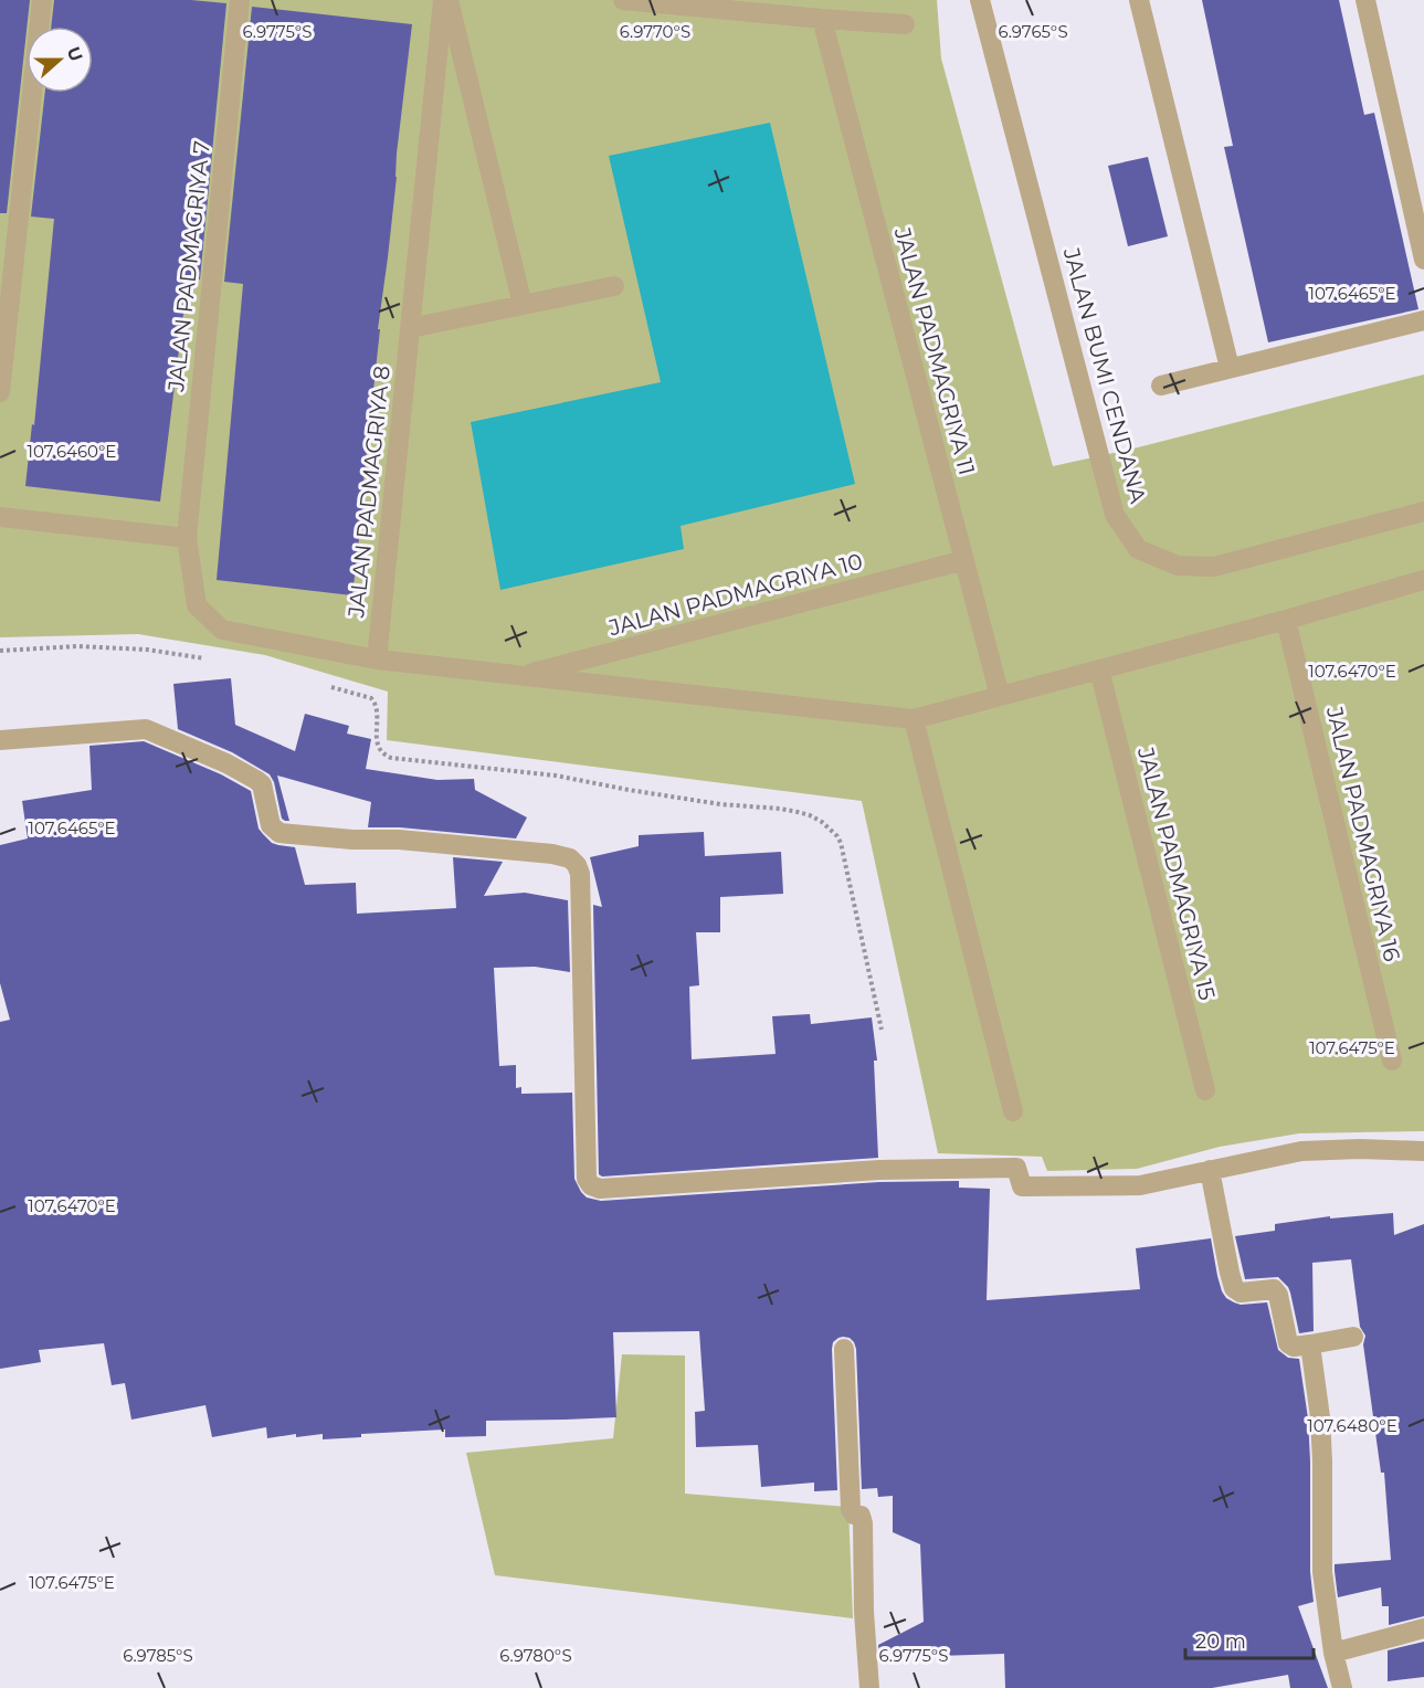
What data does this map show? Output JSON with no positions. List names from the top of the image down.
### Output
{
  "streets": {
    "street": [
      "JALAN PADMAGRIYA 7",
      "JALAN PADMAGRIYA 11",
      "JALAN BUMI CENDANA",
      "JALAN PADMAGRIYA 8",
      "JALAN PADMAGRIYA 10",
      "JALAN PADMAGRIYA 16",
      "JALAN PADMAGRIYA 15"
    ]
  },
  "crossings": [
    ["JALAN PADMAGRIYA 7", "JALAN PADMAGRIYA 10"],
    ["JALAN PADMAGRIYA 11", "JALAN PADMAGRIYA 10"],
    ["JALAN PADMAGRIYA 8", "JALAN PADMAGRIYA 10"]
  ],
  "scale_bar": "20 m",
  "north": "right",
  "coordinates": [
    "6.9775°S",
    "6.9770°S",
    "6.9765°S",
    "107.6465°E",
    "107.6460°E",
    "107.6470°E",
    "107.6475°E",
    "107.6480°E",
    "6.9785°S",
    "6.9780°S"
  ]
}
